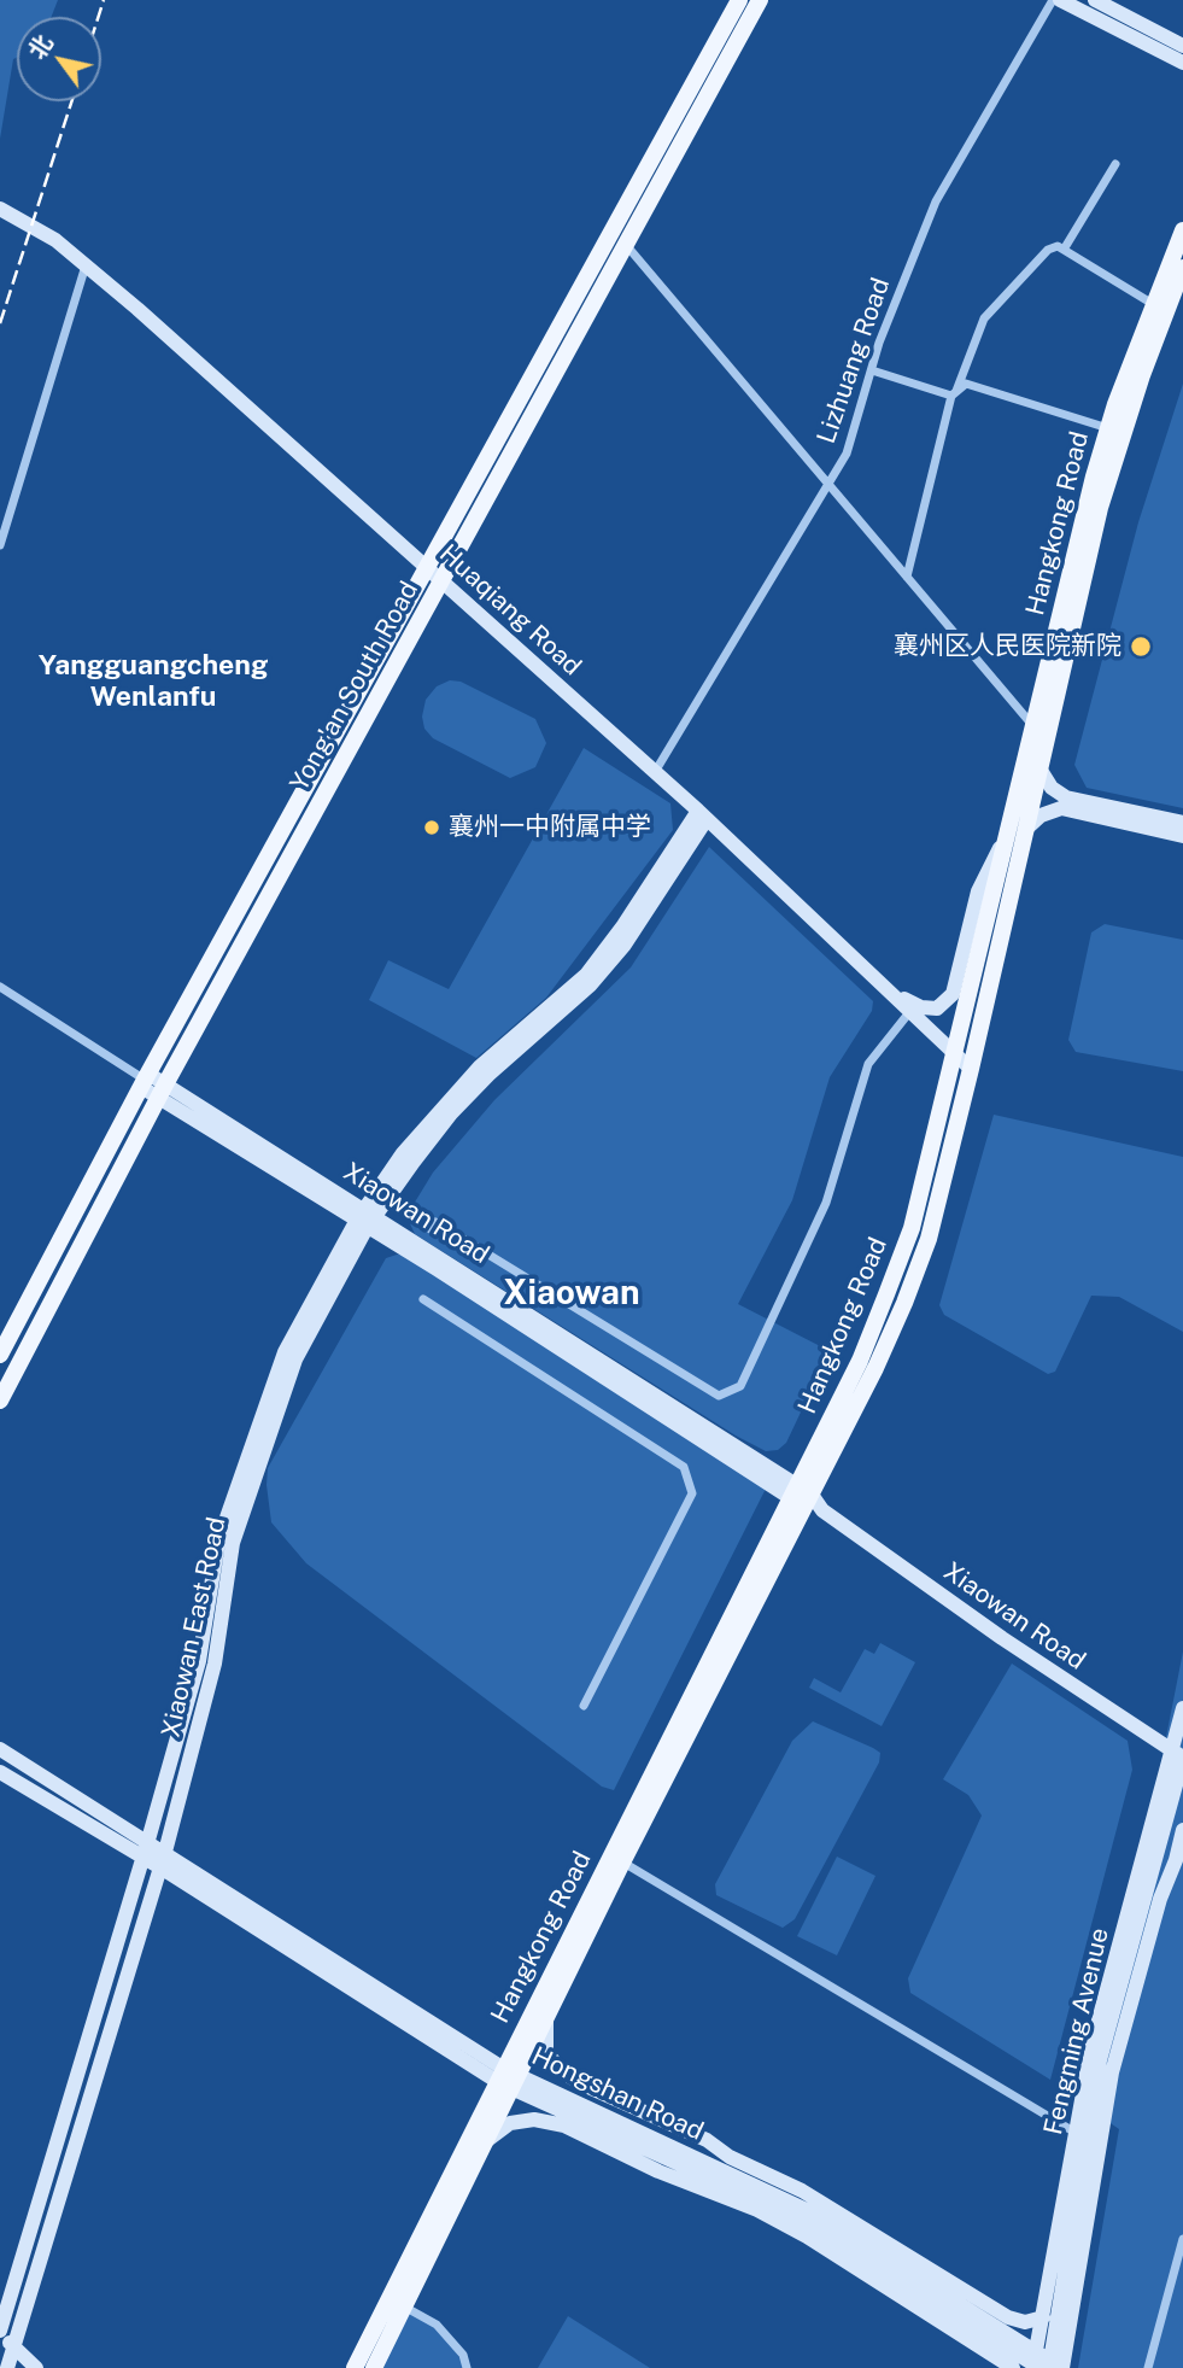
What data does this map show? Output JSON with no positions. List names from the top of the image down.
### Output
{
  "streets": {
    "main road": ["Hangkong Road", "Yong'an South Road"],
    "street": [
      "Lizhuang Road",
      "Huaqiang Road",
      "Xiaowan Road",
      "Xiaowan East Road",
      "Fengming Avenue",
      "Hongshan Road"
    ]
  },
  "crossings": [
    ["Lizhuang Road", "Huaqiang Road"],
    ["Hangkong Road", "Huaqiang Road"],
    ["Hangkong Road", "Xiaowan Road"],
    ["Hangkong Road", "Hongshan Road"],
    ["Huaqiang Road", "Yong'an South Road"],
    ["Huaqiang Road", "Xiaowan East Road"],
    ["Yong'an South Road", "Xiaowan Road"],
    ["Xiaowan Road", "Xiaowan East Road"],
    ["Xiaowan Road", "Fengming Avenue"],
    ["Xiaowan East Road", "Hongshan Road"],
    ["Fengming Avenue", "Hongshan Road"]
  ],
  "districts": ["Yangguangcheng Wenlanfu", "Xiaowan"],
  "places": ["襄州区人民医院新院", "襄州一中附属中学"],
  "north": "top left"
}
